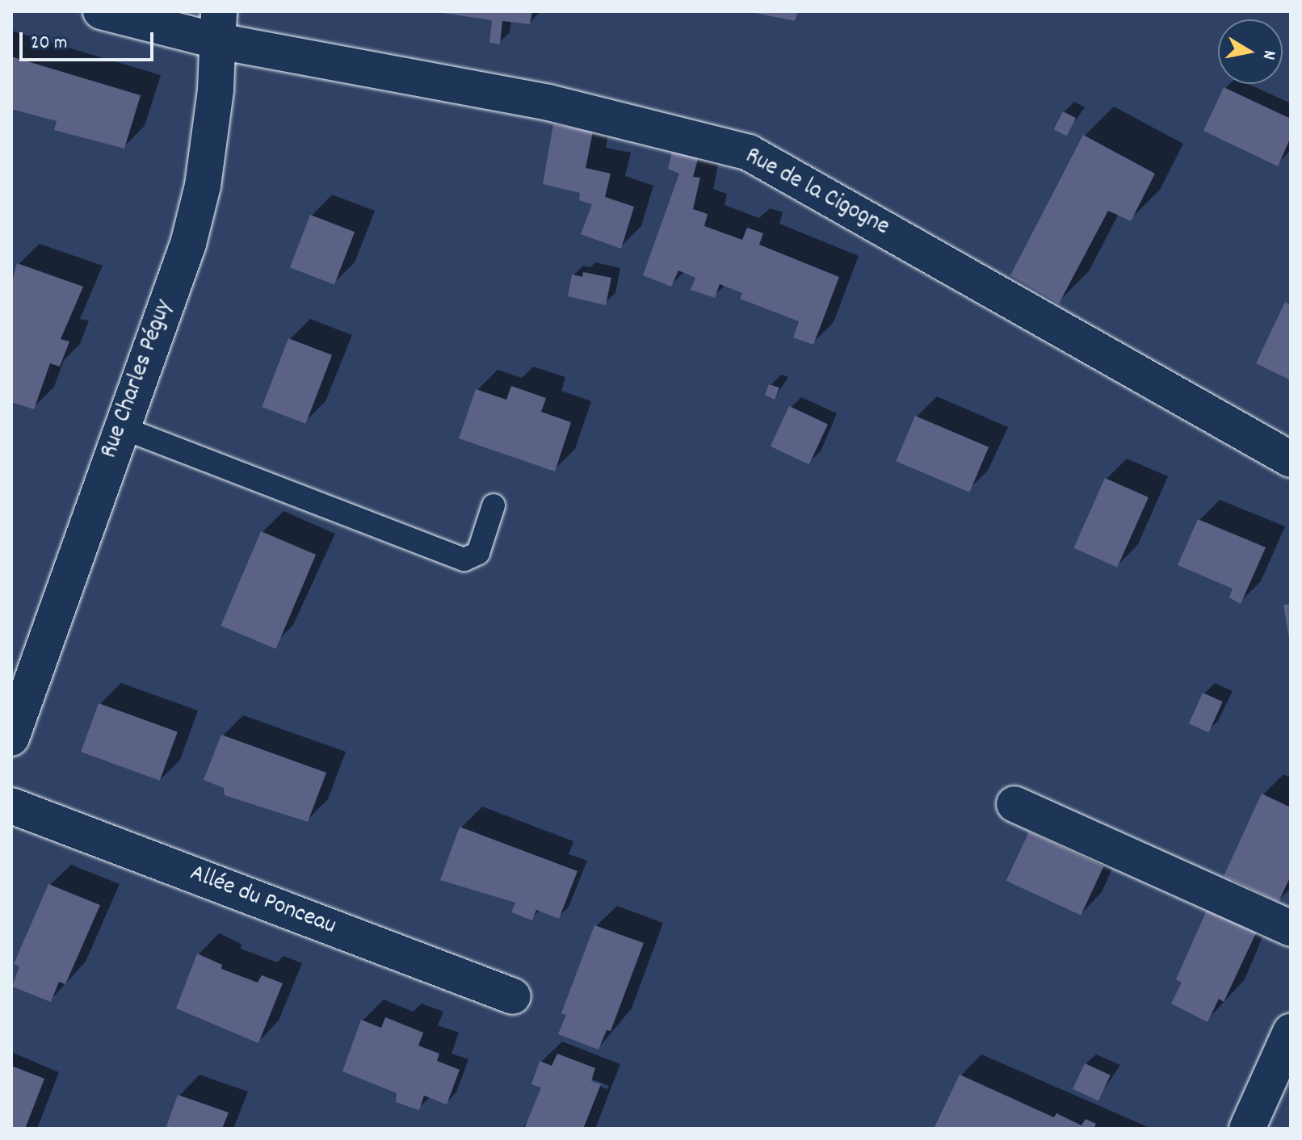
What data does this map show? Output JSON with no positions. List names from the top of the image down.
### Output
{
  "streets": {
    "street": ["Rue de la Cigogne", "Rue Charles Péguy", "Allée du Ponceau"]
  },
  "crossings": [
    ["Rue de la Cigogne", "Rue Charles Péguy"]
  ],
  "scale_bar": "20 m",
  "north": "right"
}
